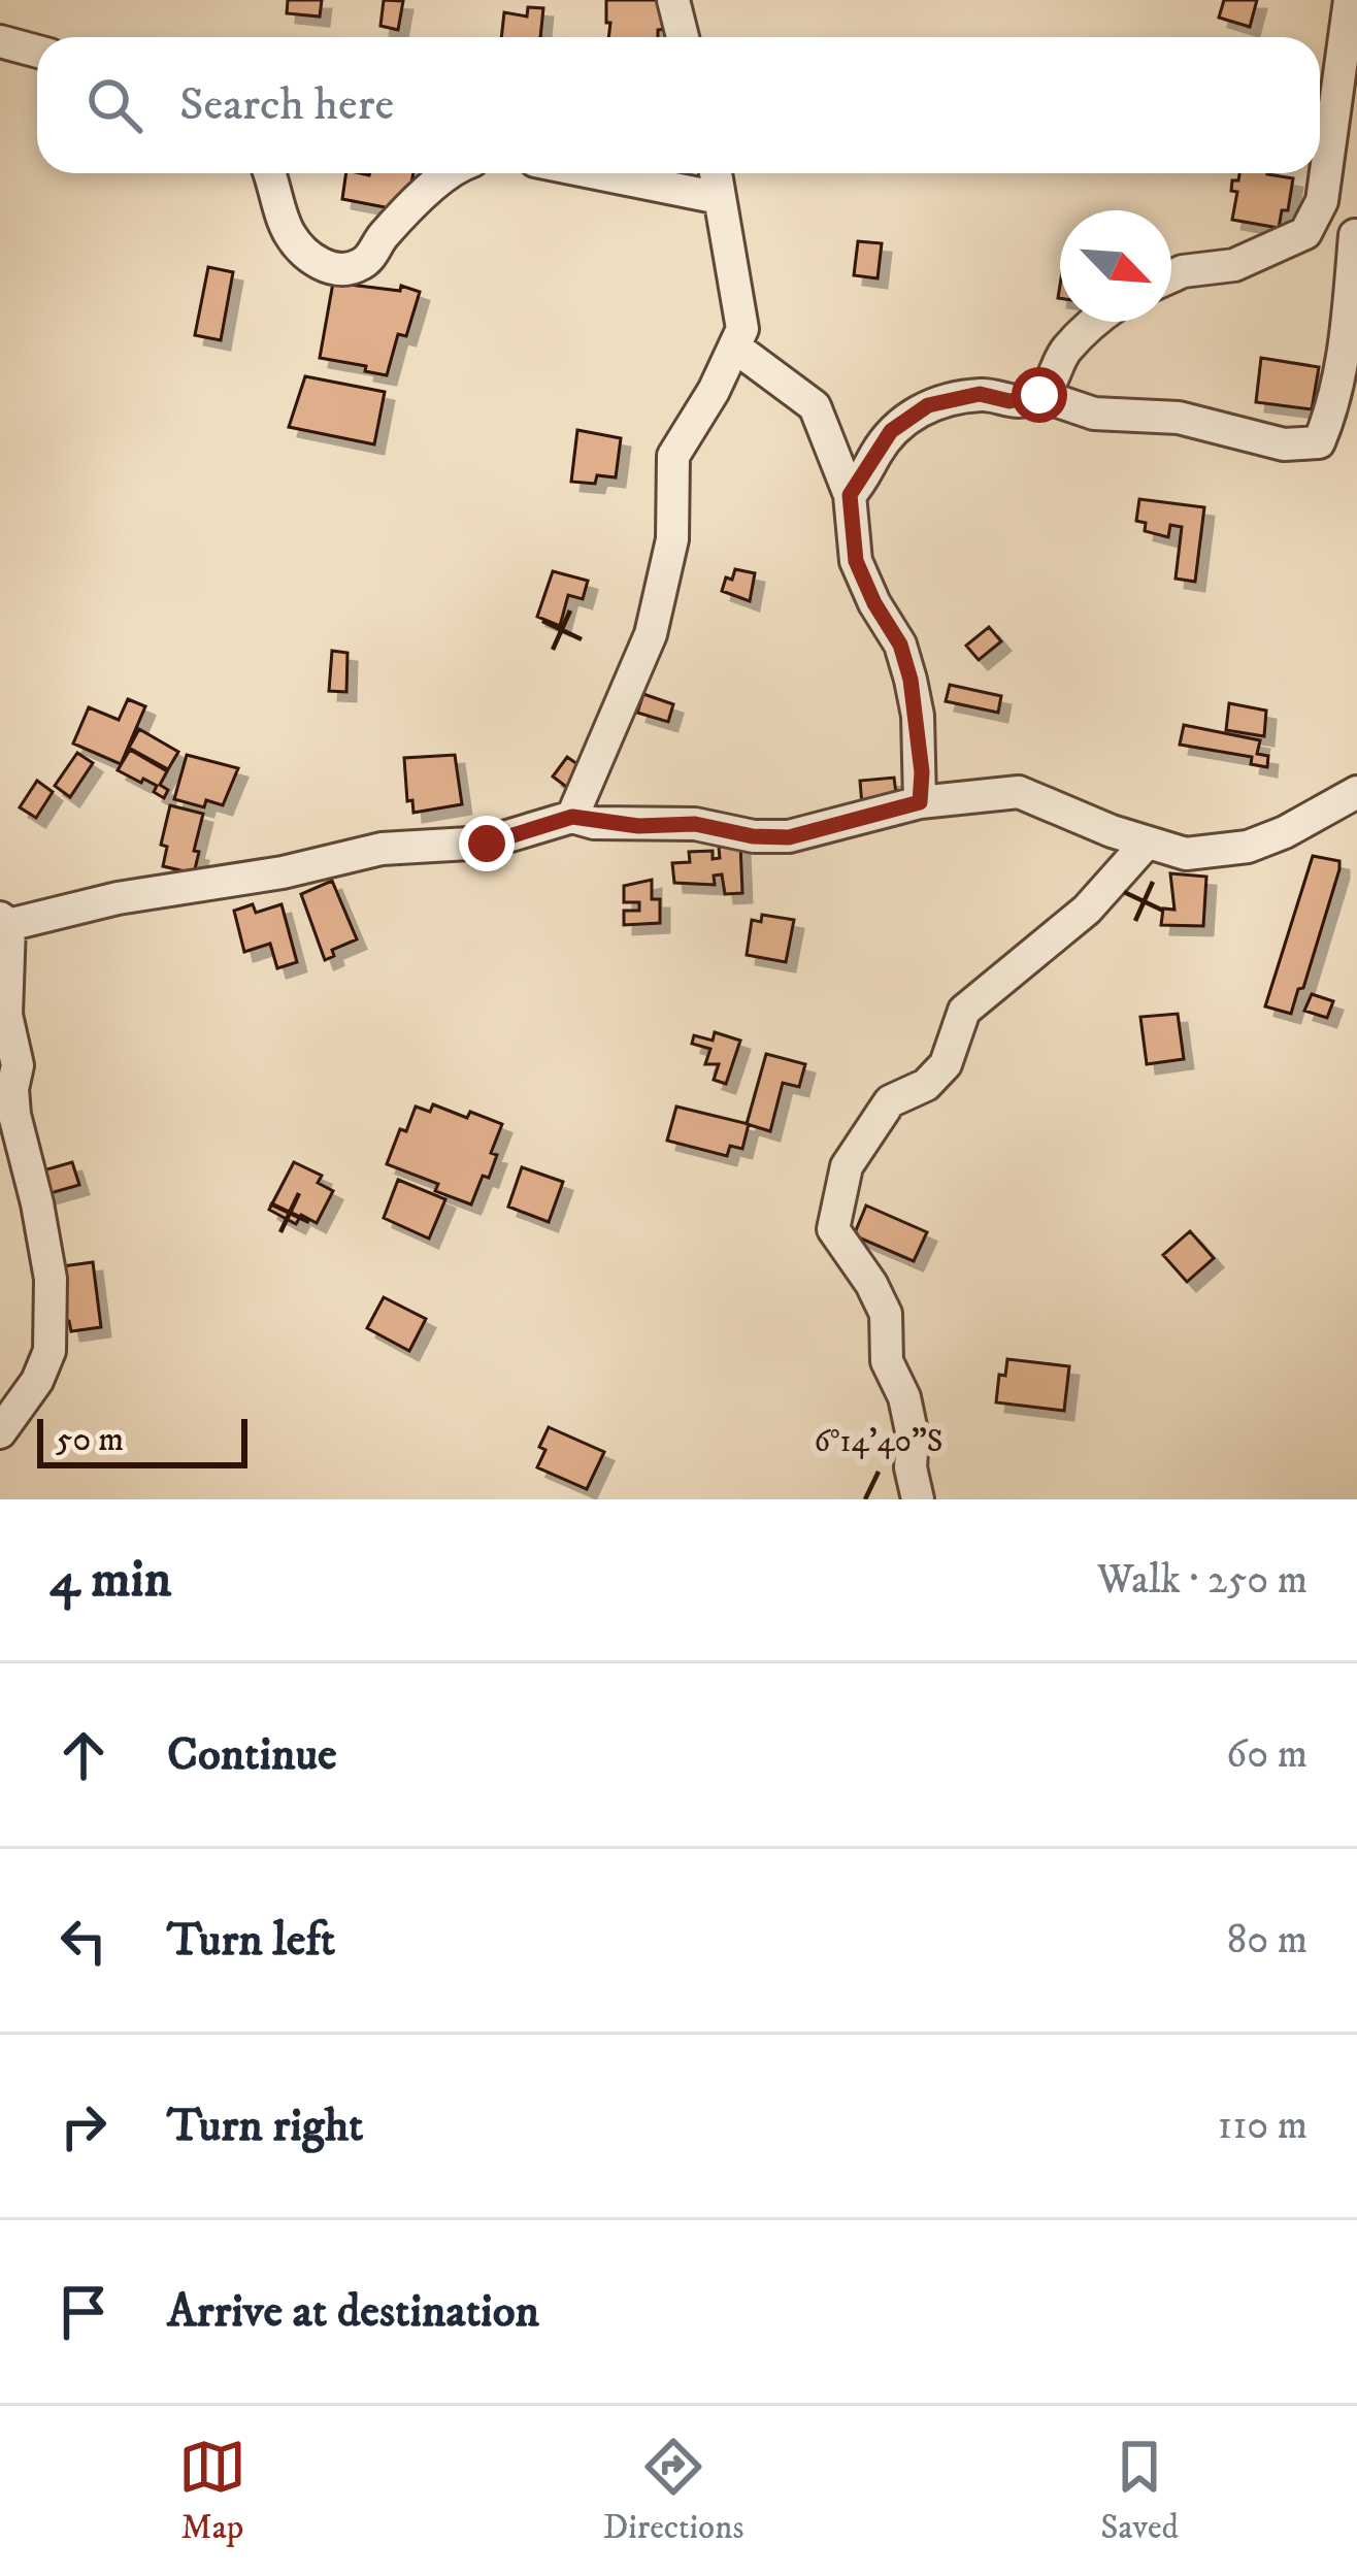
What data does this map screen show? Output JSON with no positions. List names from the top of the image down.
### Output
{
  "scale_bar": "50 m",
  "north": "bottom right",
  "page": {
    "search": "Search here",
    "scale": "50 m",
    "heading": ["4 min", "Walk · 250 m"],
    "list": [
      ["Continue", "60 m"],
      ["Turn left", "80 m"],
      ["Turn right", "110 m"],
      "Arrive at destination"
    ],
    "nav": ["Map", "Directions", "Saved"]
  },
  "coordinates": ["6°14'40\"S"]
}
